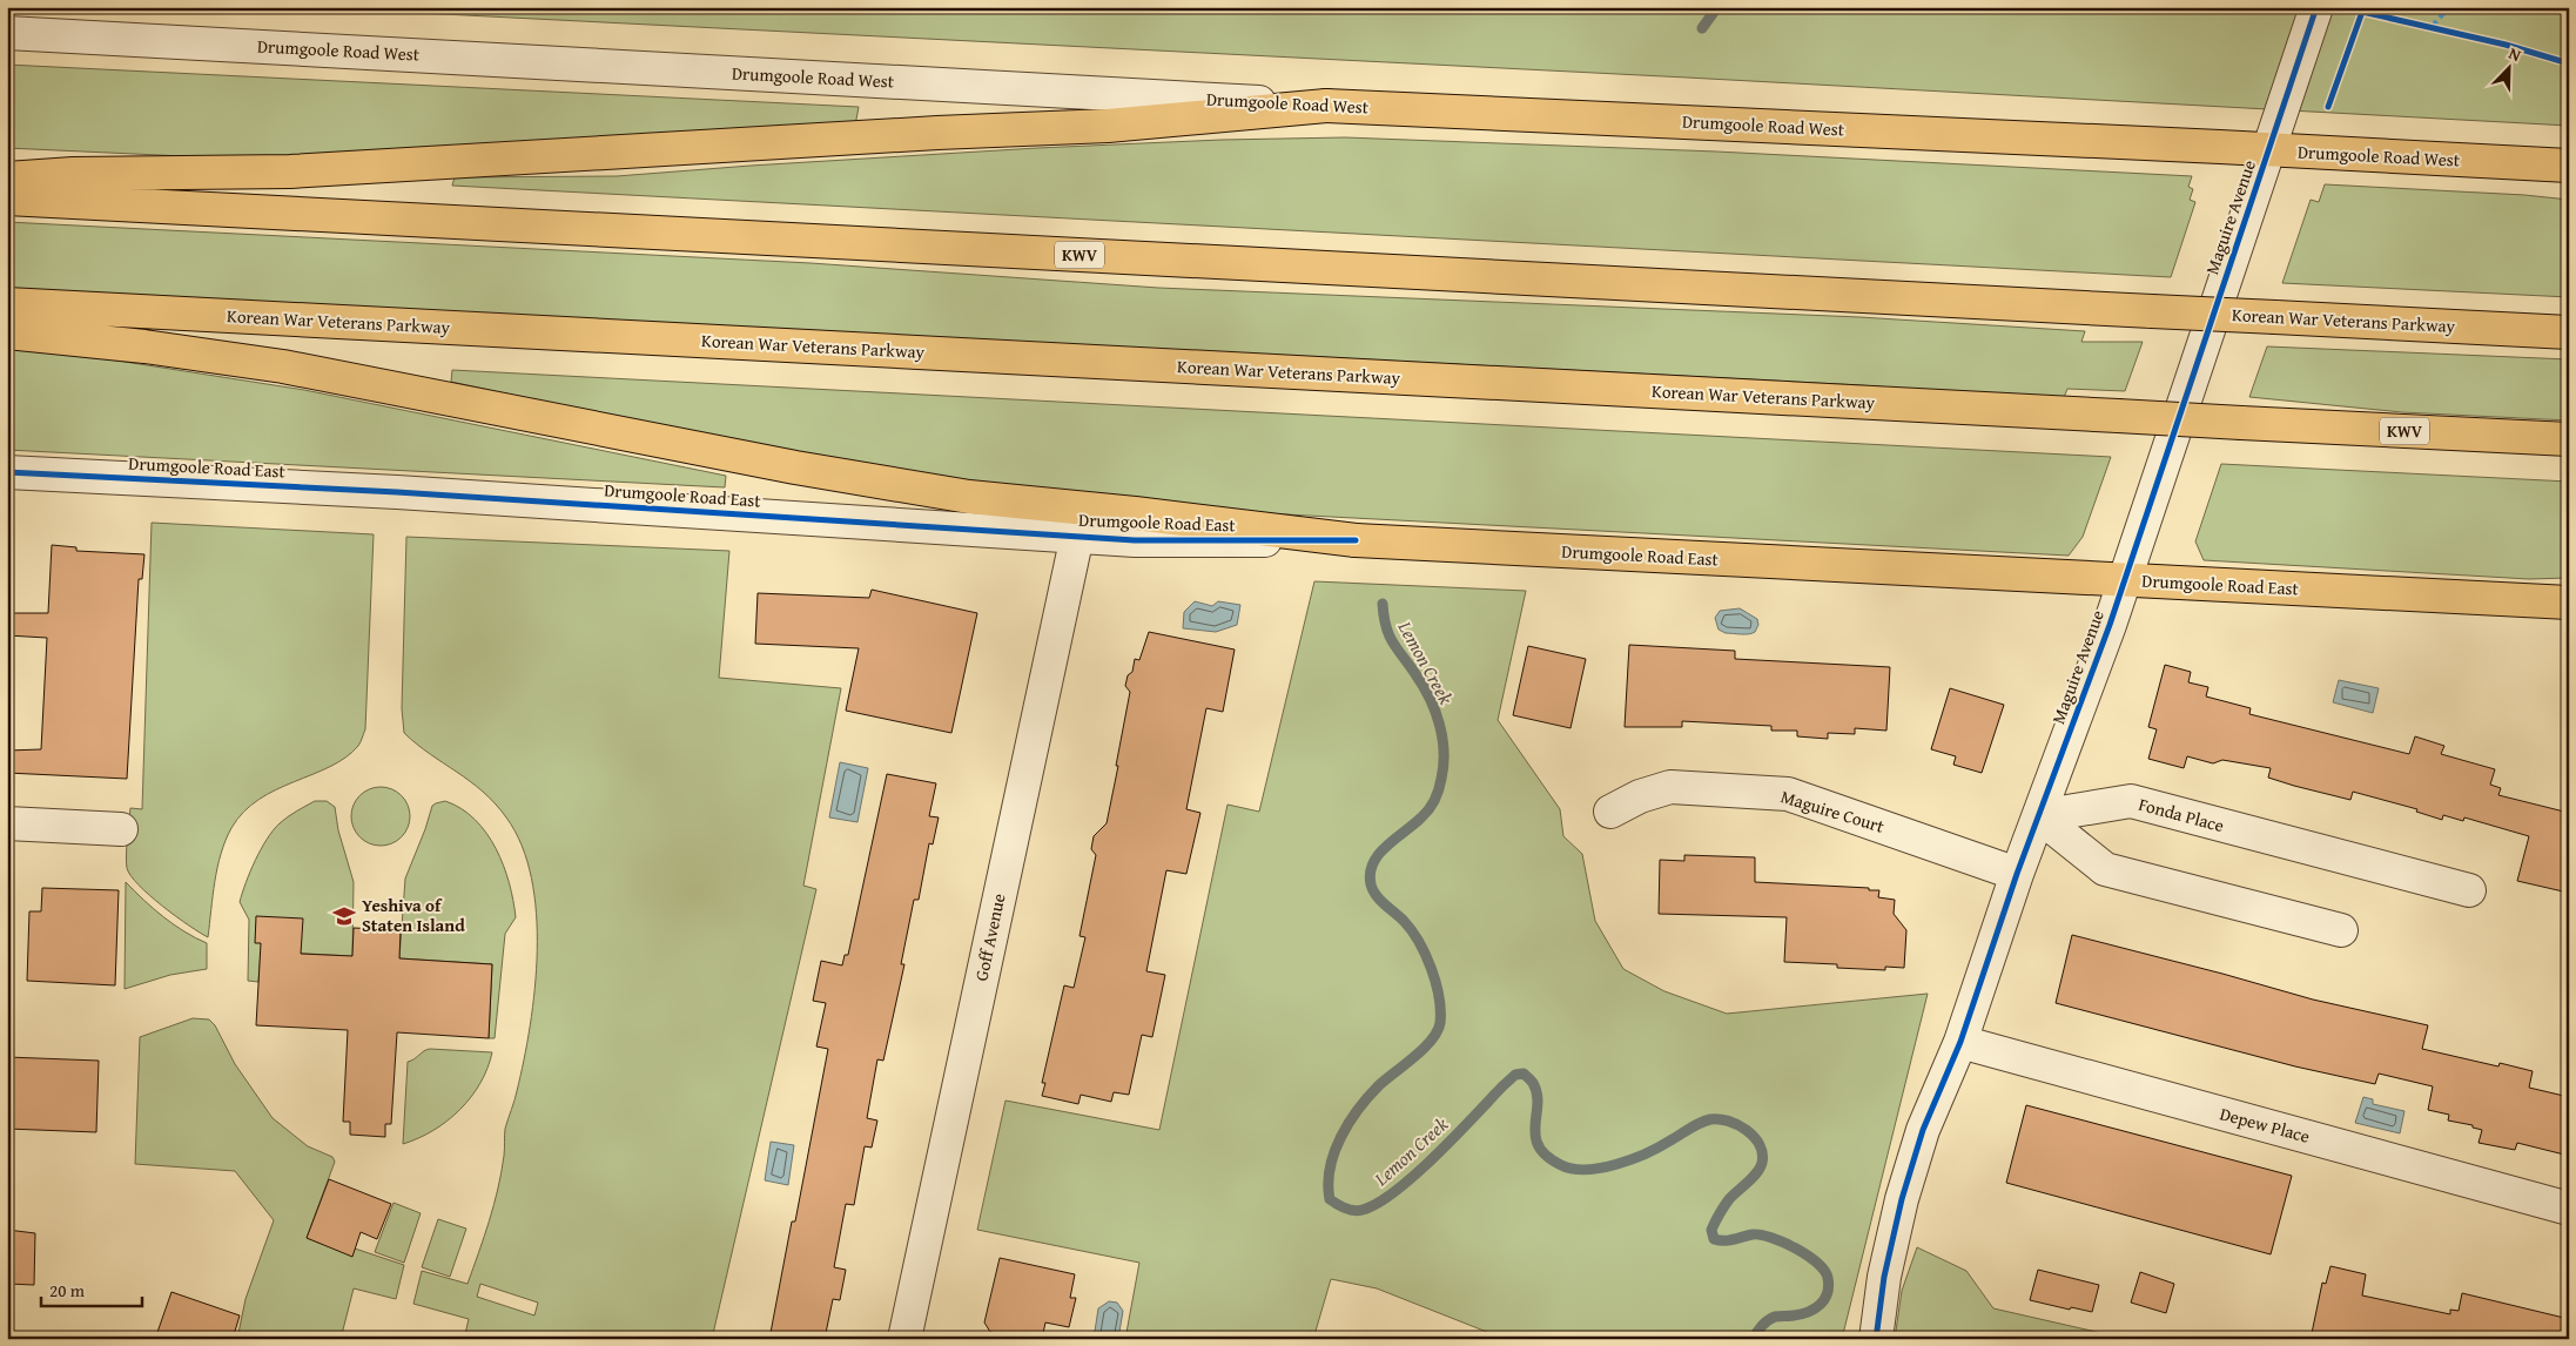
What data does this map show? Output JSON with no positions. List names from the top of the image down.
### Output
{
  "streets": {
    "main road": [
      "Drumgoole Road West",
      "KWV",
      "Korean War Veterans Parkway",
      "Drumgoole Road East"
    ],
    "street": [
      "Maguire Avenue",
      "Maguire Court",
      "Fonda Place",
      "Goff Avenue",
      "Depew Place"
    ]
  },
  "crossings": [
    ["Drumgoole Road West", "Maguire Avenue"],
    ["Maguire Avenue", "Drumgoole Road East"],
    ["Maguire Avenue", "Maguire Court"],
    ["Maguire Avenue", "Fonda Place"],
    ["Maguire Avenue", "Depew Place"],
    ["Drumgoole Road East", "Goff Avenue"]
  ],
  "water": ["Lemon Creek"],
  "places": {
    "school or university": ["Yeshiva of Staten Island"]
  },
  "scale_bar": "20 m",
  "north": "top right"
}
